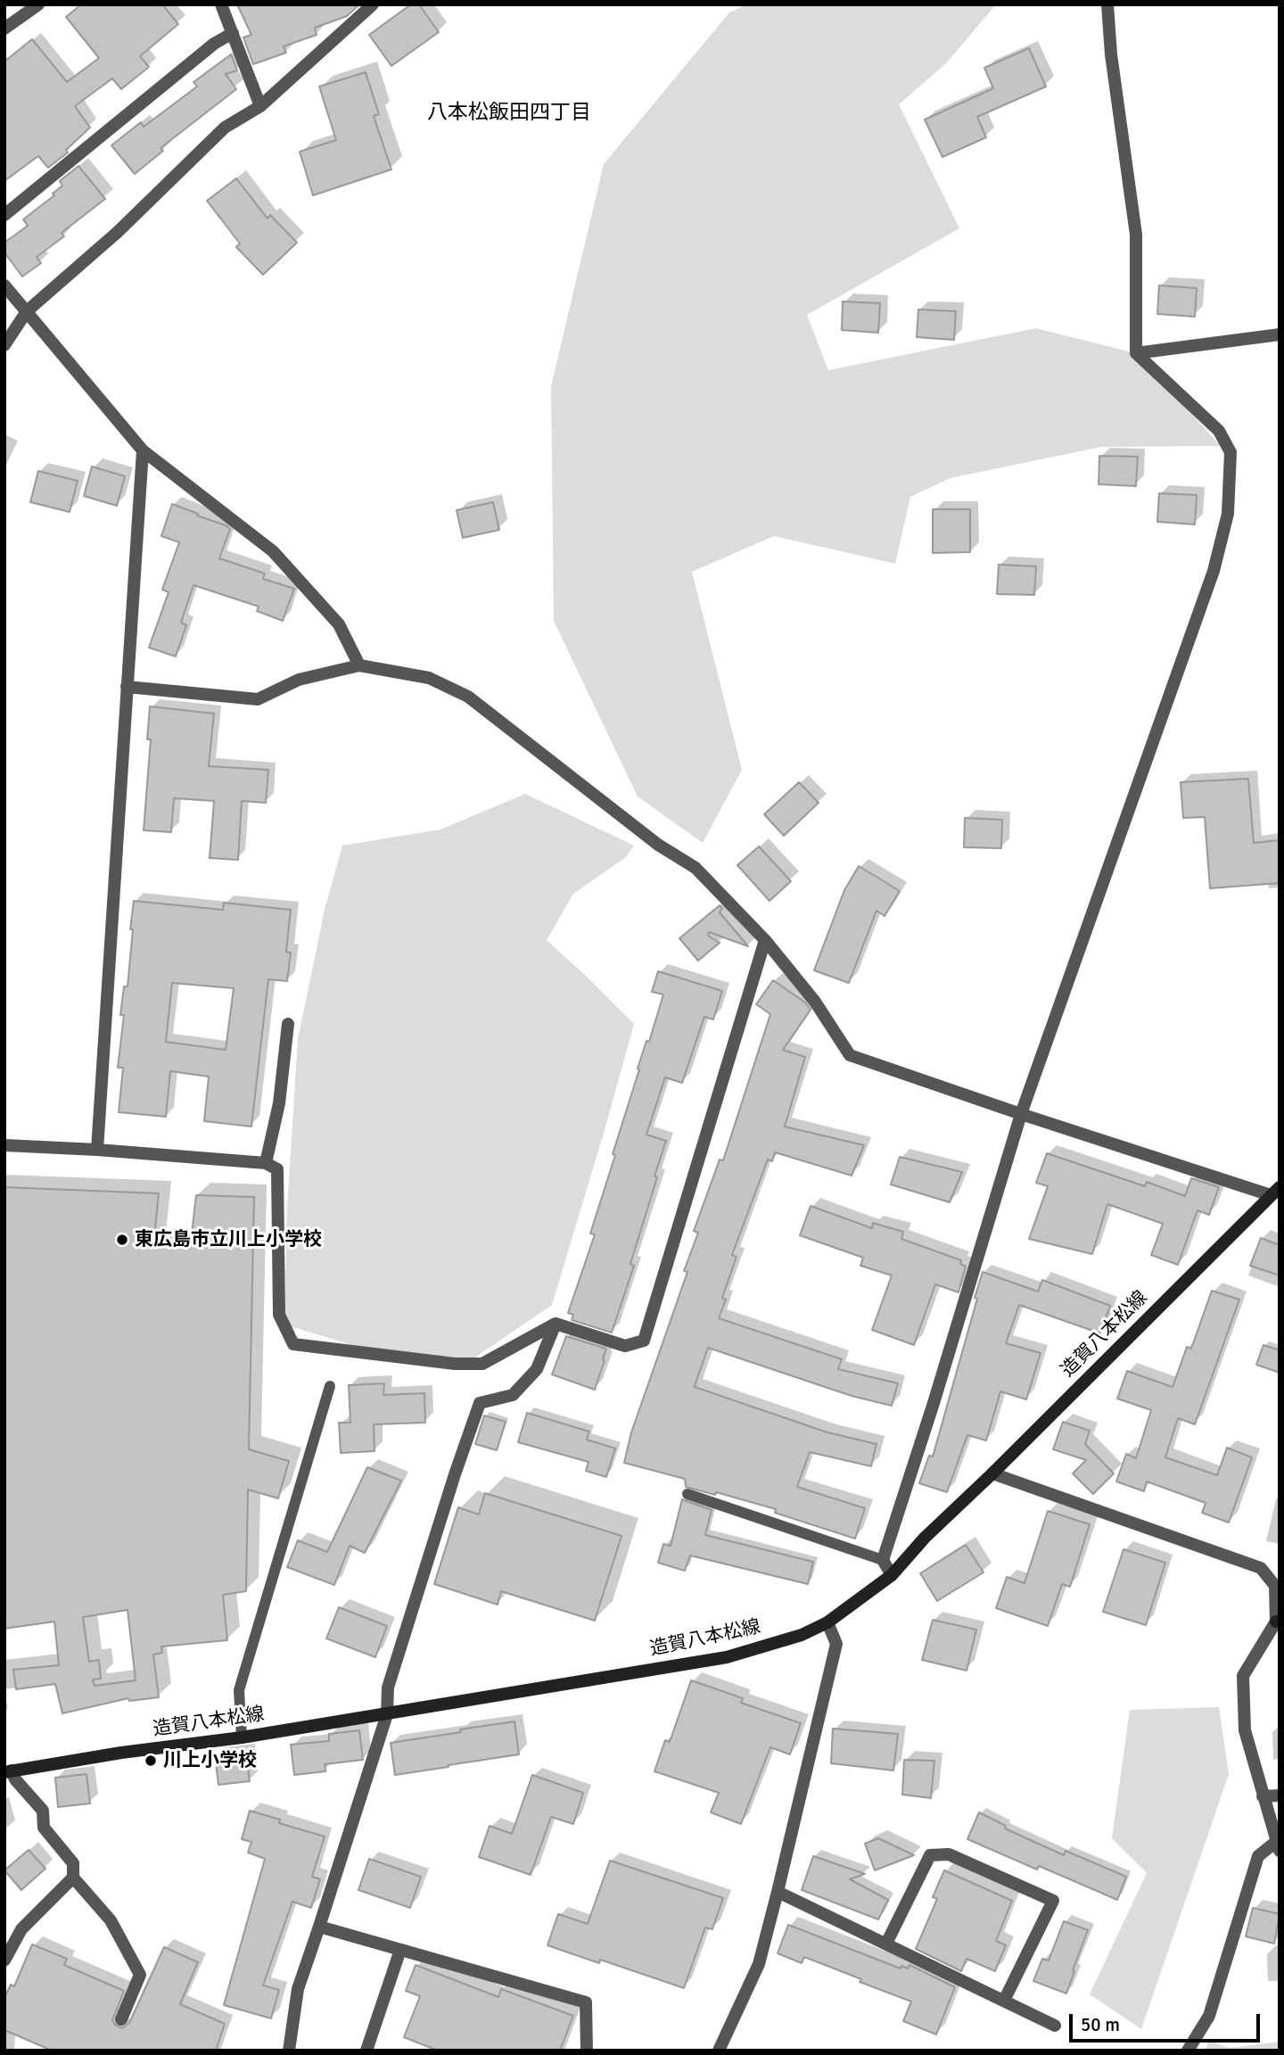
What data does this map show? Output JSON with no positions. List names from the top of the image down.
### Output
{
  "streets": {
    "main road": ["造賀八本松線"]
  },
  "districts": ["八本松飯田四丁目"],
  "places": ["東広島市立川上小学校", "川上小学校"],
  "scale_bar": "50 m"
}
